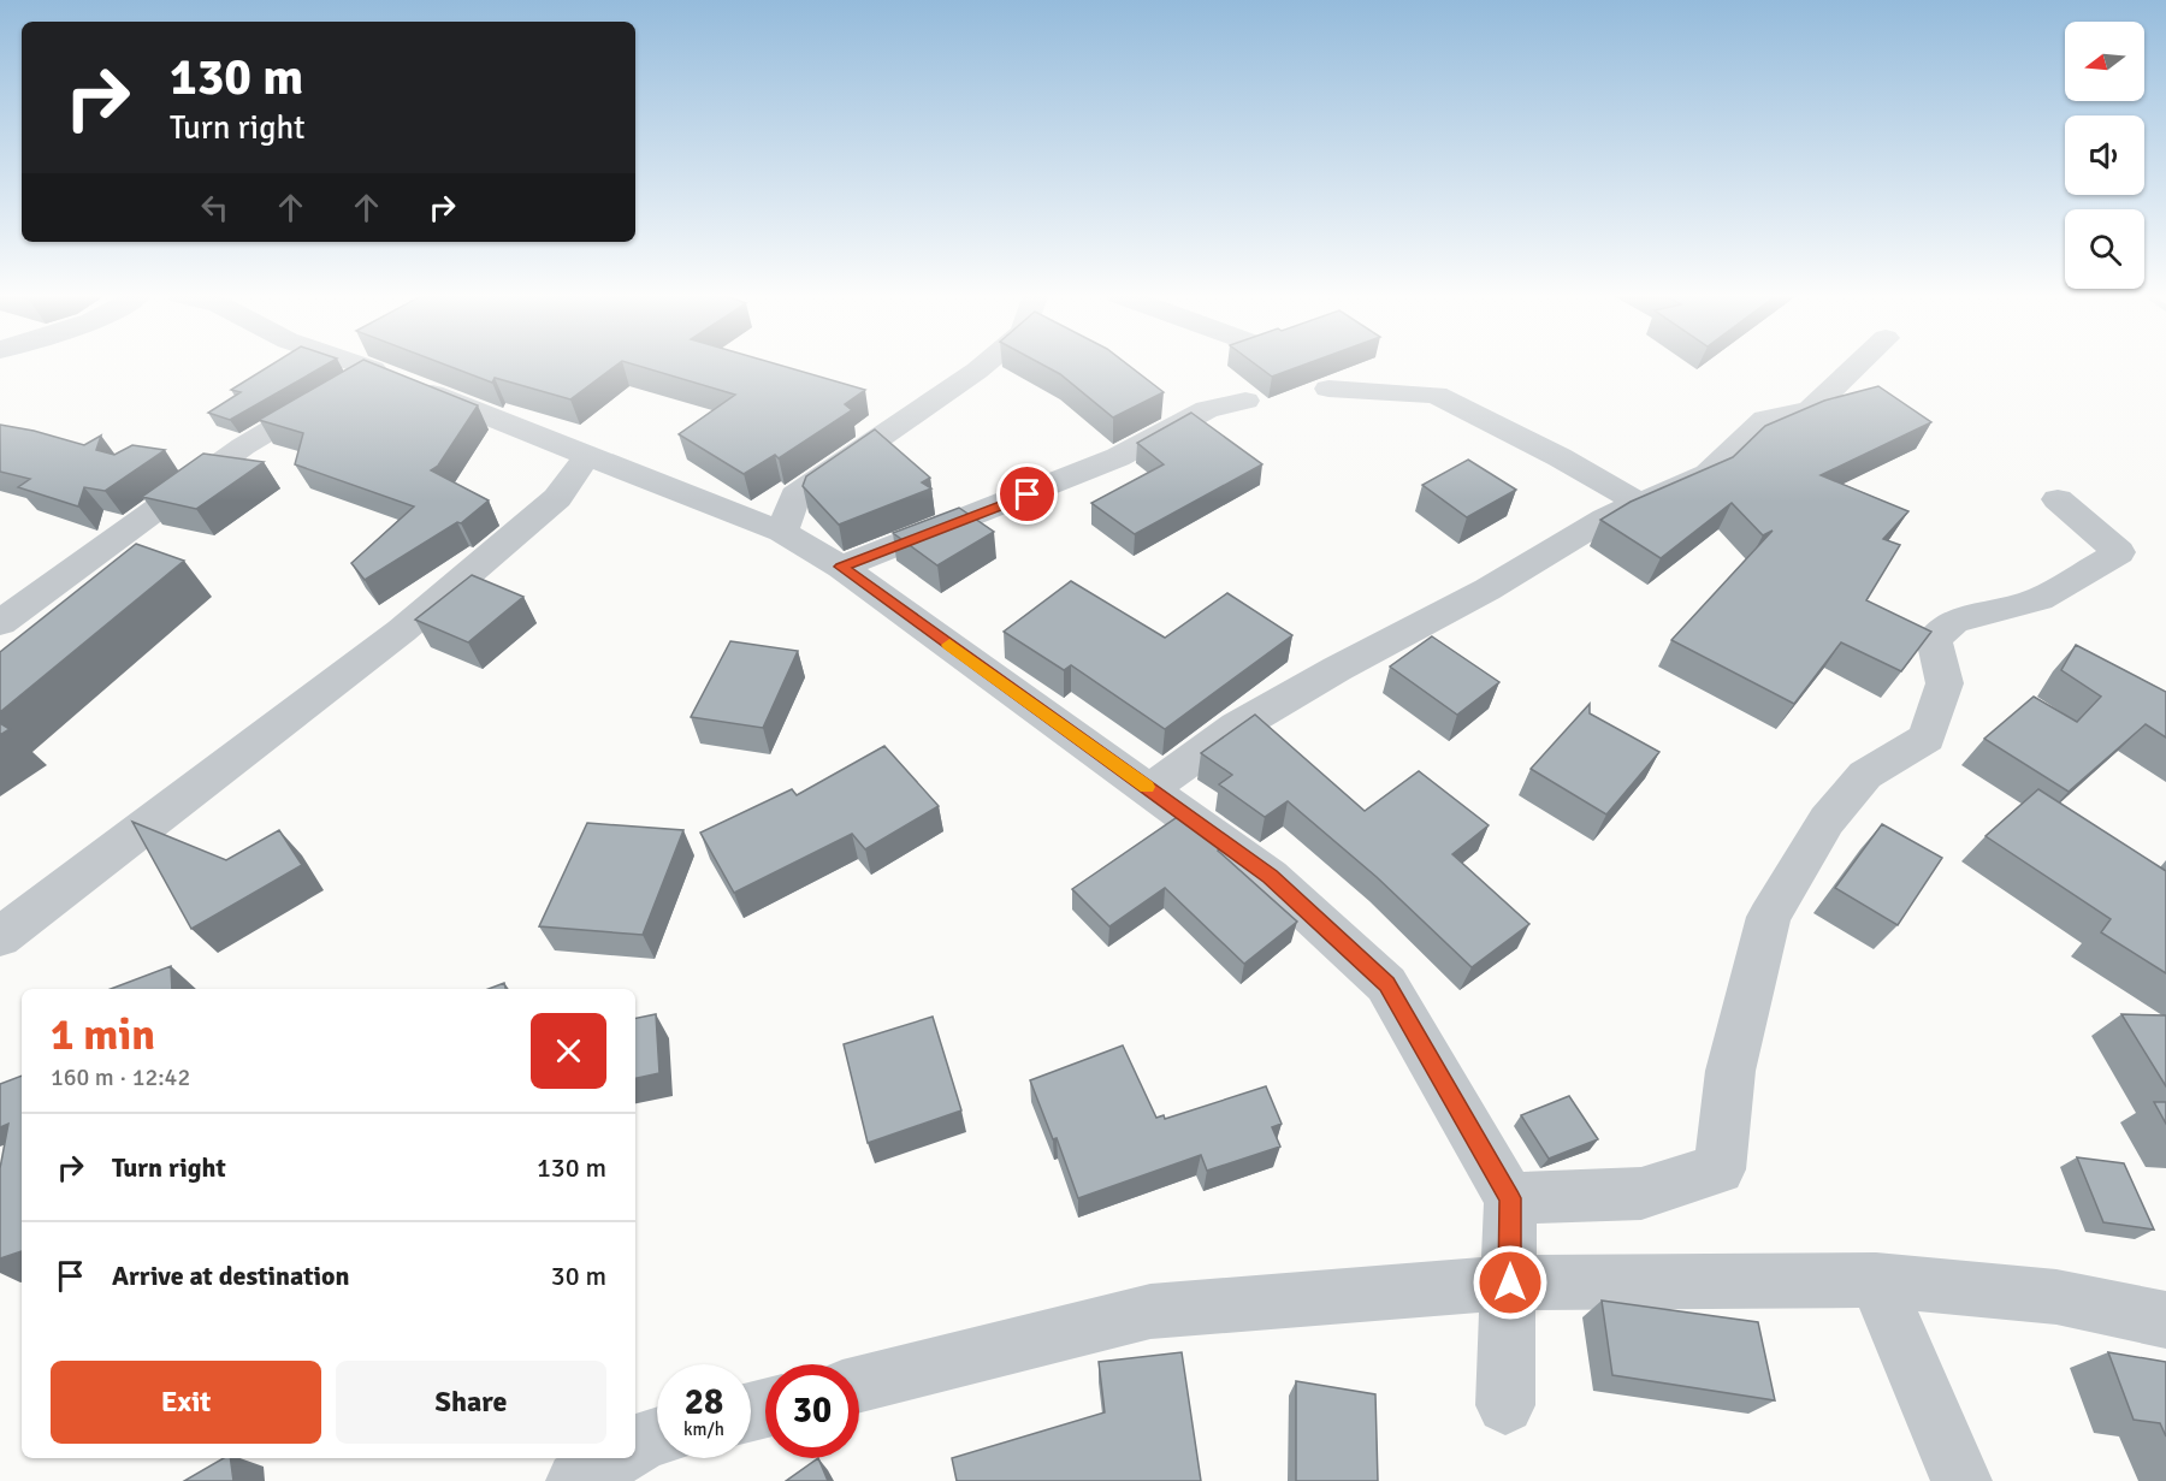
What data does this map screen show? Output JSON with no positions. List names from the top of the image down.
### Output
{
  "north": "left",
  "page": {
    "turn": ["130 m", "Turn right"],
    "heading": ["1 min", "160 m · 12:42"],
    "list": [
      {
        "name": "Turn right",
        "value": "130 m"
      },
      {
        "name": "Arrive at destination",
        "value": "30 m"
      }
    ],
    "buttons": ["Exit", "Share"],
    "speed": "28 km/h",
    "limit": "30"
  }
}
